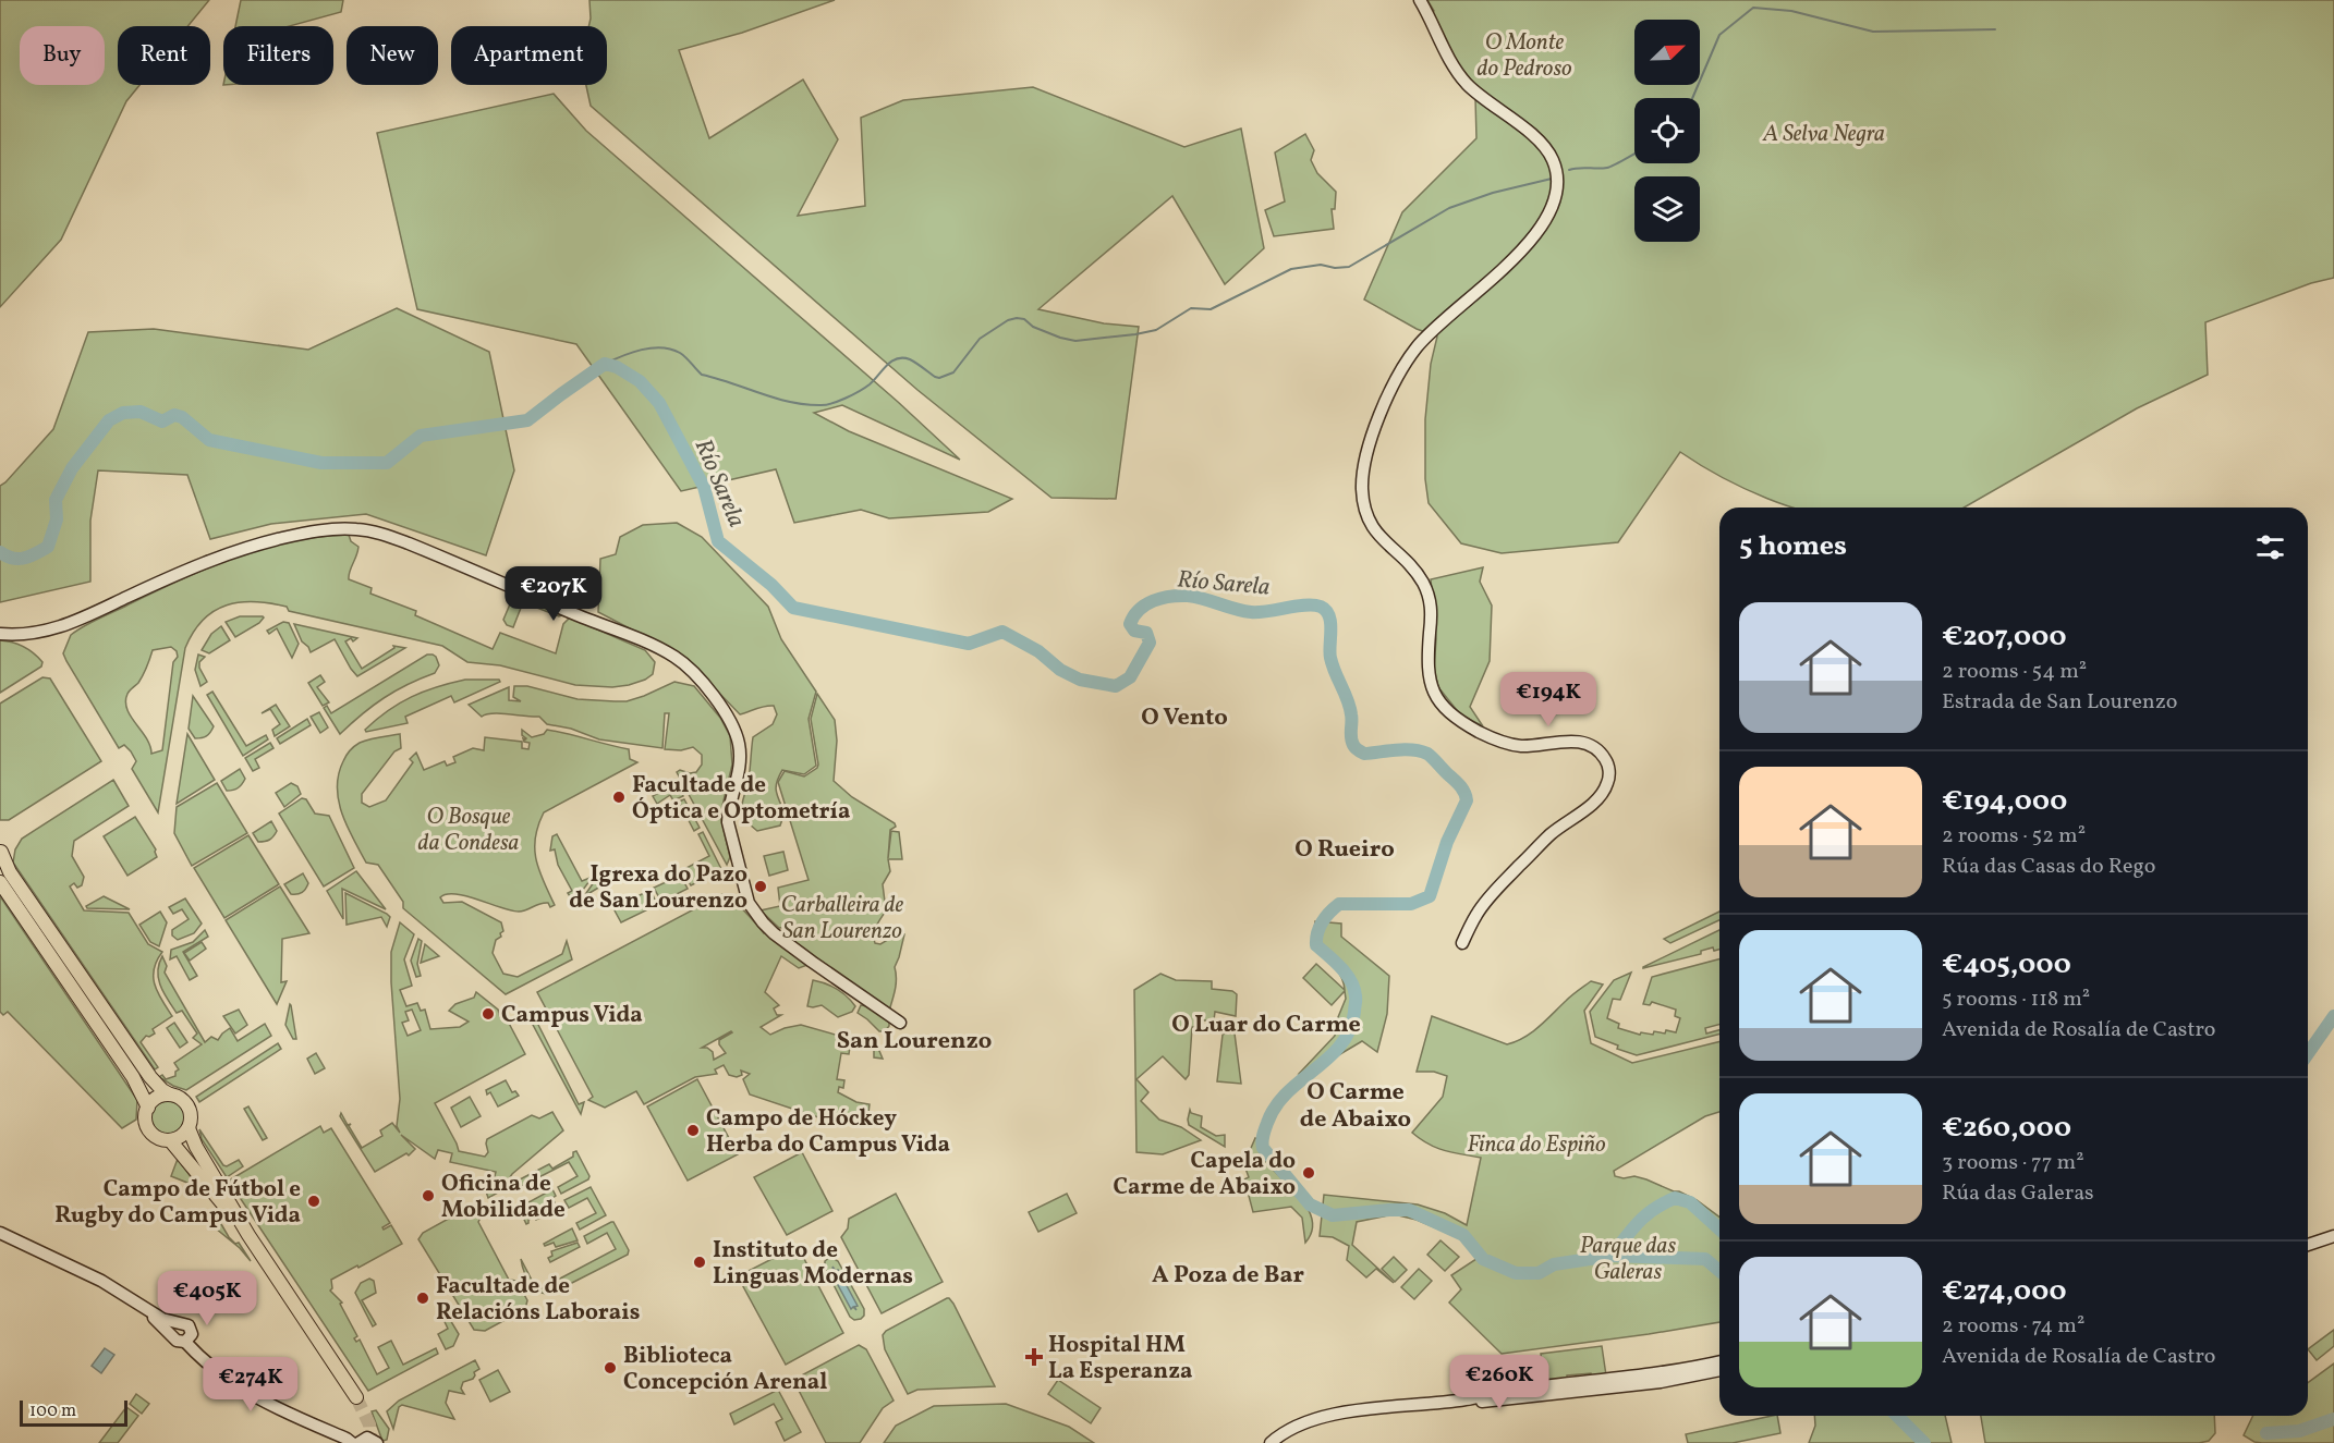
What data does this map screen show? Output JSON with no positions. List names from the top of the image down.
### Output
{
  "districts": [
    "O Vento",
    "O Rueiro",
    "O Luar do Carme",
    "San Lourenzo",
    "O Carme de Abaixo",
    "A Poza de Bar"
  ],
  "water": ["Río Sarela"],
  "parks": [
    "O Monte do Pedroso",
    "A Selva Negra",
    "O Bosque da Condesa",
    "Carballeira de San Lourenzo",
    "Finca do Espiño",
    "Parque das Galeras"
  ],
  "places": {
    "other": [
      "Facultade de Óptica e Optometría",
      "Igrexa do Pazo de San Lourenzo",
      "Campus Vida",
      "Campo de Hóckey Herba do Campus Vida",
      "Capela do Carme de Abaixo",
      "Oficina de Mobilidade",
      "Campo de Fútbol e Rugby do Campus Vida",
      "Instituto de Linguas Modernas",
      "Facultade de Relacións Laborais",
      "Biblioteca Concepción Arenal"
    ],
    "health": ["Hospital HM La Esperanza"]
  },
  "scale_bar": "100 m",
  "north": "top right",
  "page": {
    "chip": [
      "Buy",
      "Rent",
      "Filters",
      "New",
      "Apartment"
    ],
    "heading": "5 homes",
    "price": [
      "€207K",
      "€194K",
      "€405K",
      "€260K",
      "€274K"
    ],
    "list": [
      {
        "name": "€207,000",
        "note": "2 rooms · 54 m² · Estrada de San Lourenzo"
      },
      {
        "name": "€194,000",
        "note": "2 rooms · 52 m² · Rúa das Casas do Rego"
      },
      {
        "name": "€405,000",
        "note": "5 rooms · 118 m² · Avenida de Rosalía de Castro"
      },
      {
        "name": "€260,000",
        "note": "3 rooms · 77 m² · Rúa das Galeras"
      },
      {
        "name": "€274,000",
        "note": "2 rooms · 74 m² · Avenida de Rosalía de Castro"
      }
    ],
    "scale": "100 m"
  }
}
